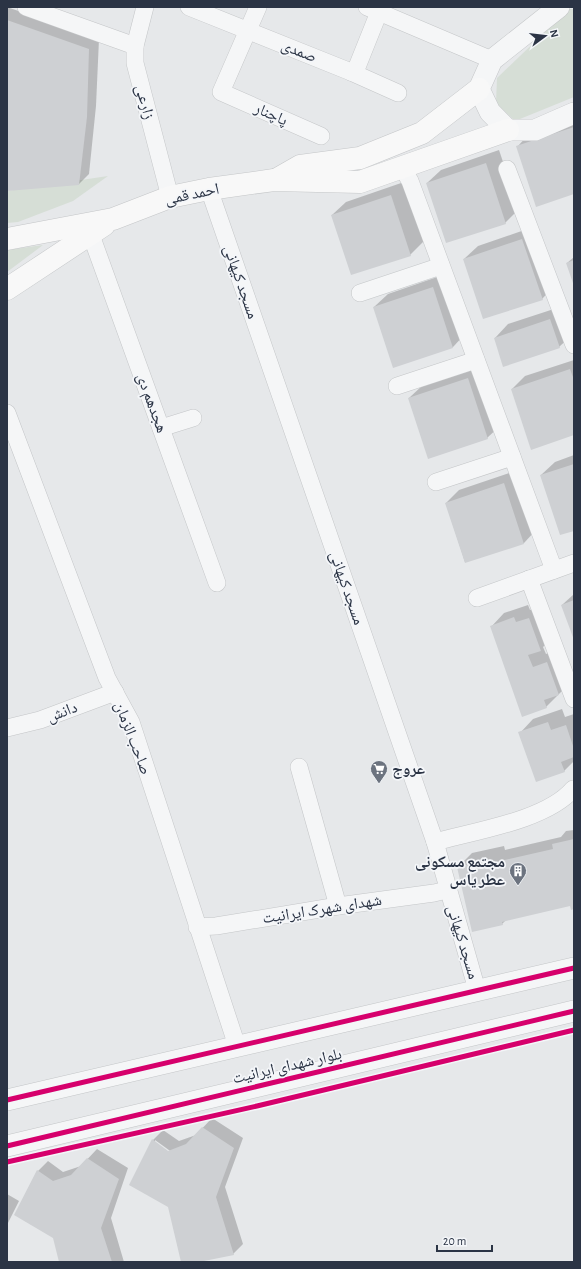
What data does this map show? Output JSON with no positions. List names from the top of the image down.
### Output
{
  "streets": {
    "main road": ["احمد قمی"],
    "street": [
      "صمدی",
      "زارعی",
      "پاچنار",
      "مسجد کیهانی",
      "هجدهم دی",
      "دانش",
      "صاحب الزمان",
      "شهدای شهرک ایرانیت",
      "بلوار شهدای ایرانیت"
    ]
  },
  "crossings": [
    ["صمدی", "پاچنار"],
    ["زارعی", "احمد قمی"],
    ["احمد قمی", "مسجد کیهانی"],
    ["احمد قمی", "هجدهم دی"],
    ["مسجد کیهانی", "شهدای شهرک ایرانیت"],
    ["مسجد کیهانی", "بلوار شهدای ایرانیت"],
    ["دانش", "صاحب الزمان"],
    ["صاحب الزمان", "شهدای شهرک ایرانیت"],
    ["صاحب الزمان", "بلوار شهدای ایرانیت"]
  ],
  "places": {
    "supermarket": ["عروج"],
    "building": ["مجتمع مسکونی عطر یاس"]
  },
  "scale_bar": "20 m",
  "north": "right"
}
